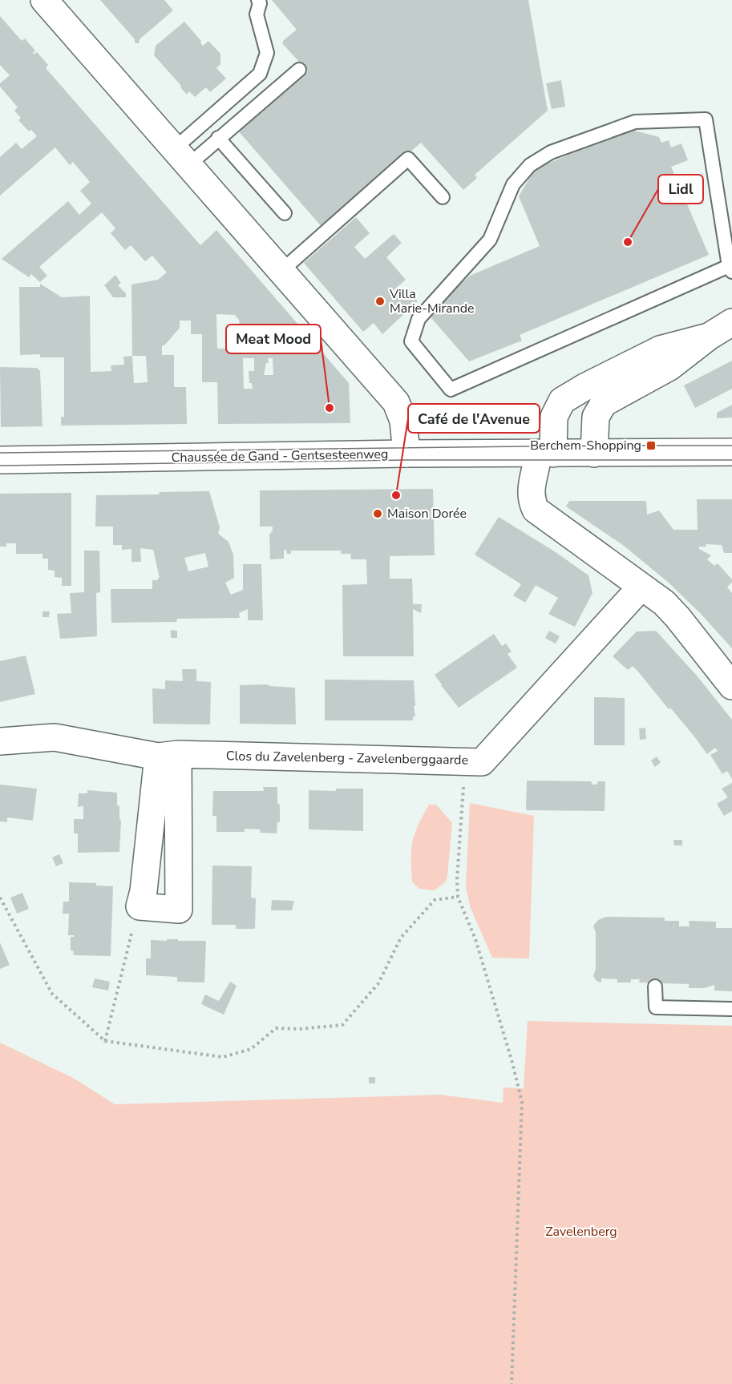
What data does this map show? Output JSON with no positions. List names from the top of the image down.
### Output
{
  "streets": {
    "street": ["Chaussée de Gand - Gentsesteenweg", "Clos du Zavelenberg - Zavelenberggaarde"]
  },
  "parks": ["Zavelenberg"],
  "places": {
    "other": [
      "Lidl",
      "Villa Marie-Mirande",
      "Meat Mood",
      "Café de l'Avenue",
      "Maison Dorée"
    ],
    "transit": ["Berchem-Shopping"]
  }
}
